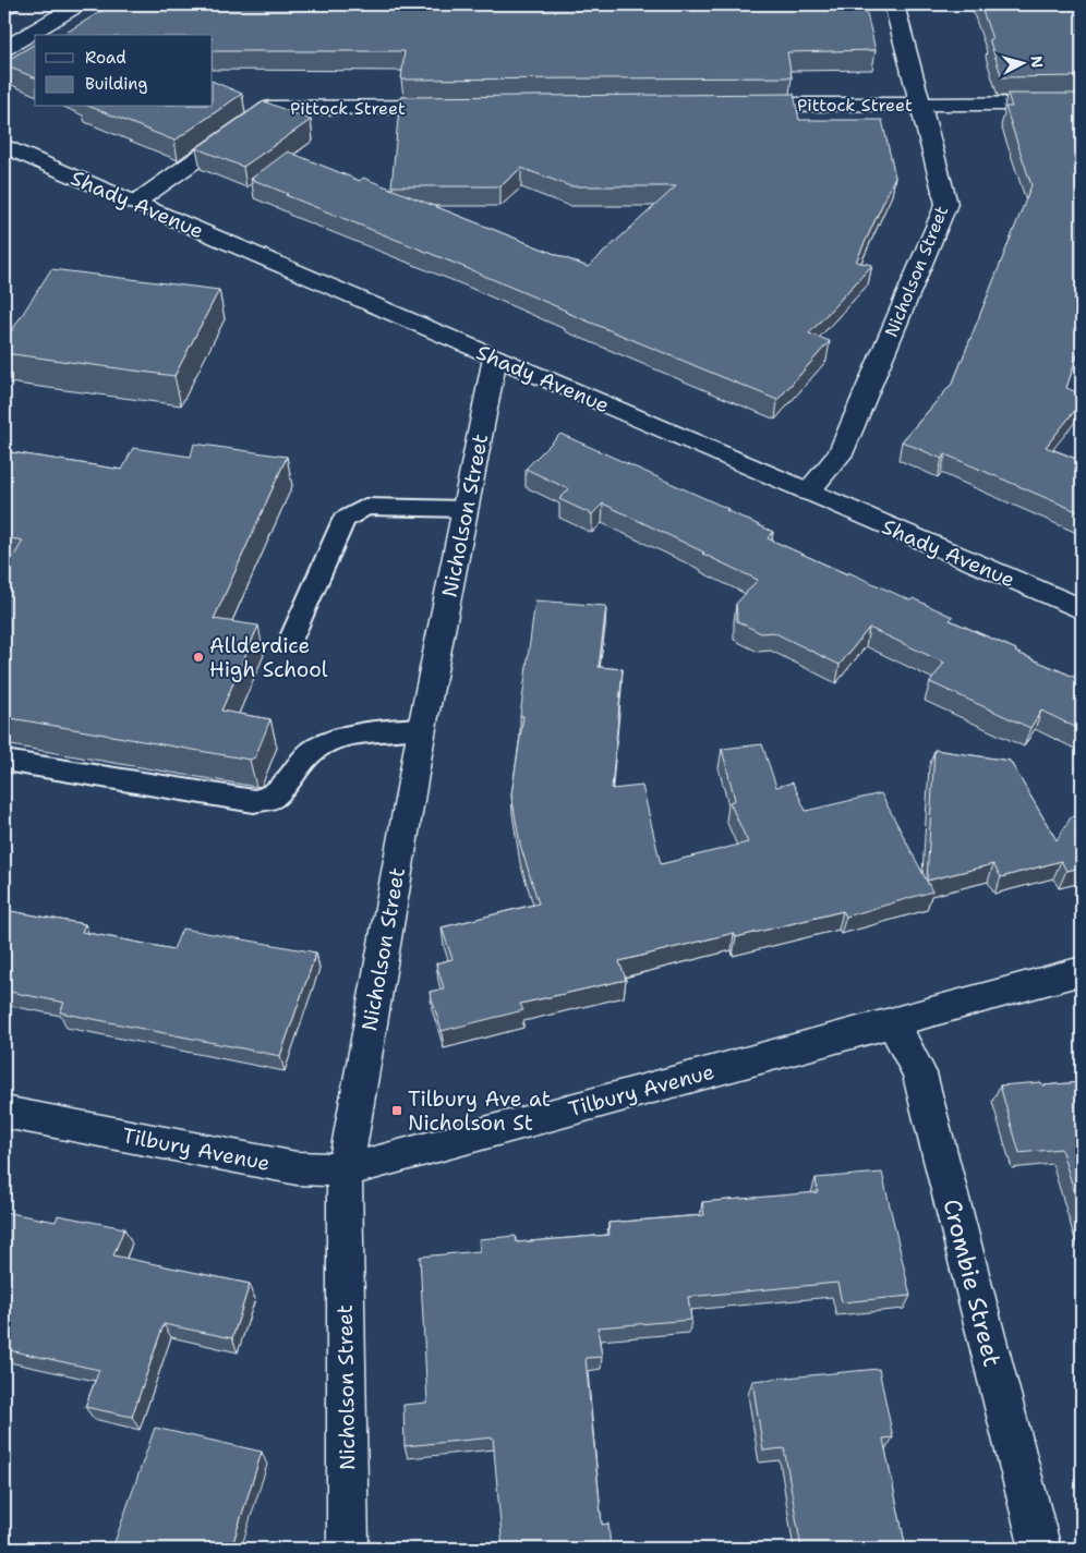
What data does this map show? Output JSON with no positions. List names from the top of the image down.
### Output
{
  "streets": {
    "street": [
      "Pittock Street",
      "Shady Avenue",
      "Nicholson Street",
      "Tilbury Avenue",
      "Crombie Street"
    ]
  },
  "crossings": [
    ["Pittock Street", "Shady Avenue"],
    ["Pittock Street", "Nicholson Street"],
    ["Shady Avenue", "Nicholson Street"],
    ["Nicholson Street", "Tilbury Avenue"],
    ["Tilbury Avenue", "Crombie Street"]
  ],
  "places": {
    "other": ["Allderdice High School"],
    "transit": ["Tilbury Ave at Nicholson St"]
  },
  "legend": ["Road", "Building"],
  "north": "right"
}
